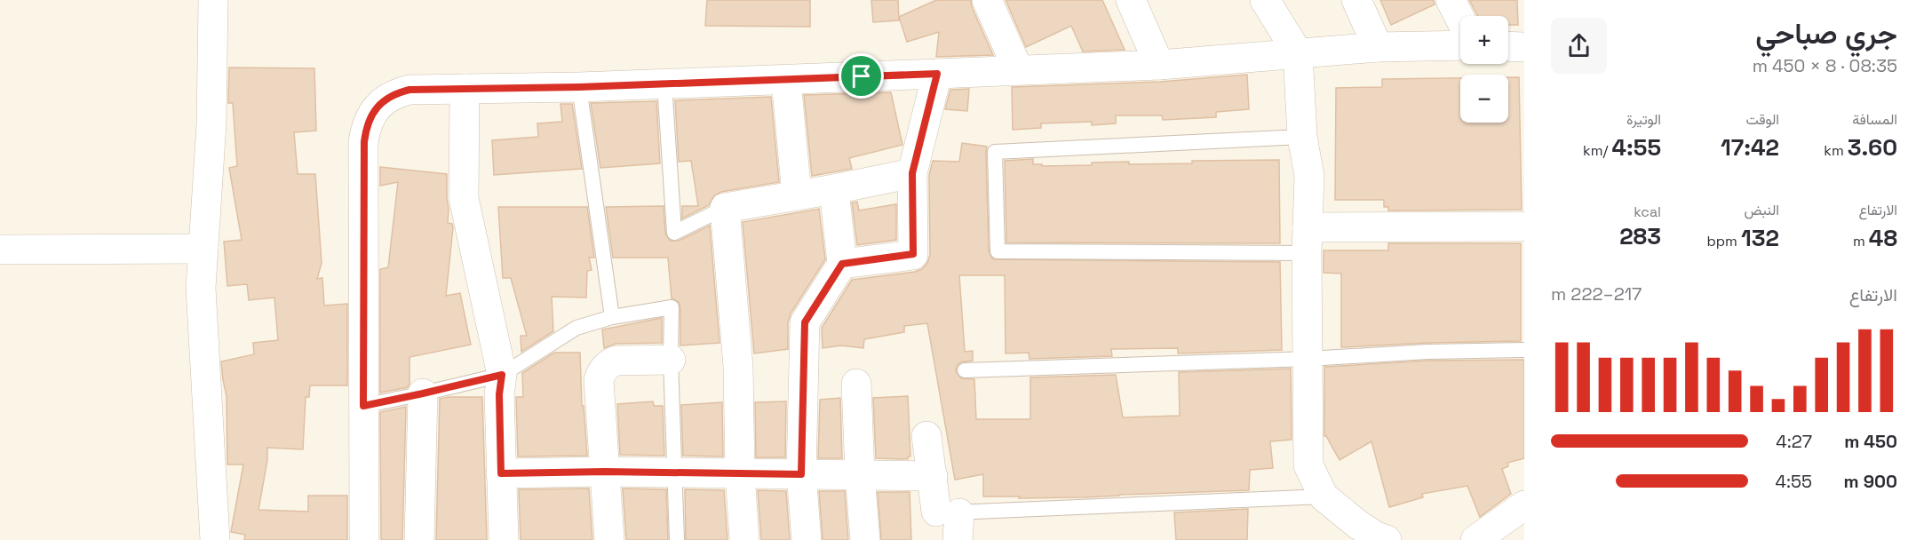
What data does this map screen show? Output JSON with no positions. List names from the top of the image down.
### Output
{
  "page": {
    "heading": ["جري صباحي", "08:35 · 8 × 450 m"],
    "map_buttons": ["+", "−"],
    "stats": [
      ["المسافة", "3.60 km"],
      ["الوقت", "17:42"],
      ["الوتيرة", "4:55 /km"],
      ["الارتفاع", "48 m"],
      ["النبض", "132 bpm"],
      ["kcal", "283"]
    ],
    "chart": ["الارتفاع", "217–222 m"],
    "list": [
      {
        "name": "450 m",
        "note": "4:27"
      },
      {
        "name": "900 m",
        "note": "4:55"
      }
    ]
  }
}
